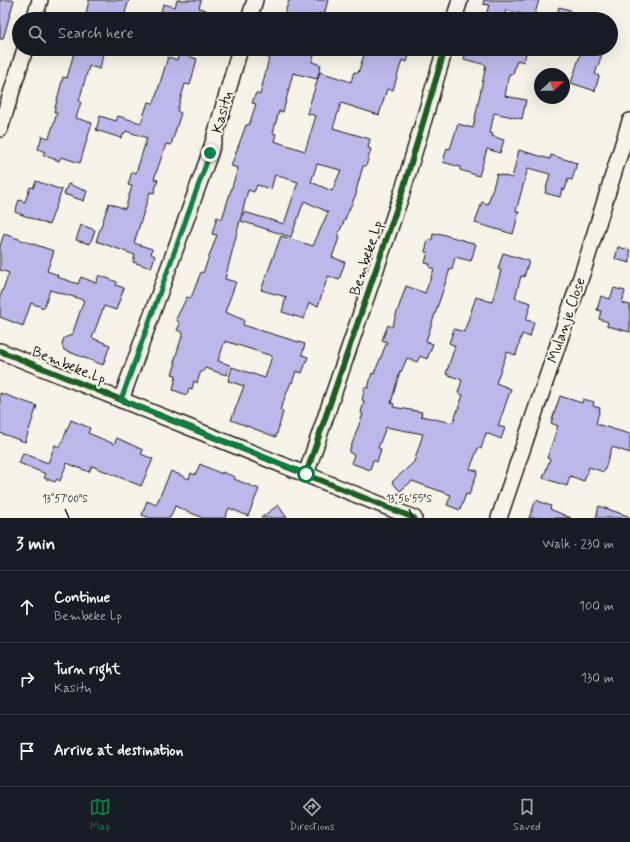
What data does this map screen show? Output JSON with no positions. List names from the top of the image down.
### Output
{
  "streets": {
    "street": ["Kasitu", "Bembeke Lp", "Mulanje Close"]
  },
  "crossings": [
    ["Kasitu", "Bembeke Lp"]
  ],
  "north": "right",
  "page": {
    "search": "Search here",
    "heading": ["3 min", "Walk · 230 m"],
    "list": [
      ["Continue", "Bembeke Lp", "100 m"],
      ["Turn right", "Kasitu", "130 m"],
      "Arrive at destination"
    ],
    "nav": ["Map", "Directions", "Saved"]
  },
  "coordinates": ["13°57'00\"S", "13°56'55\"S"]
}
